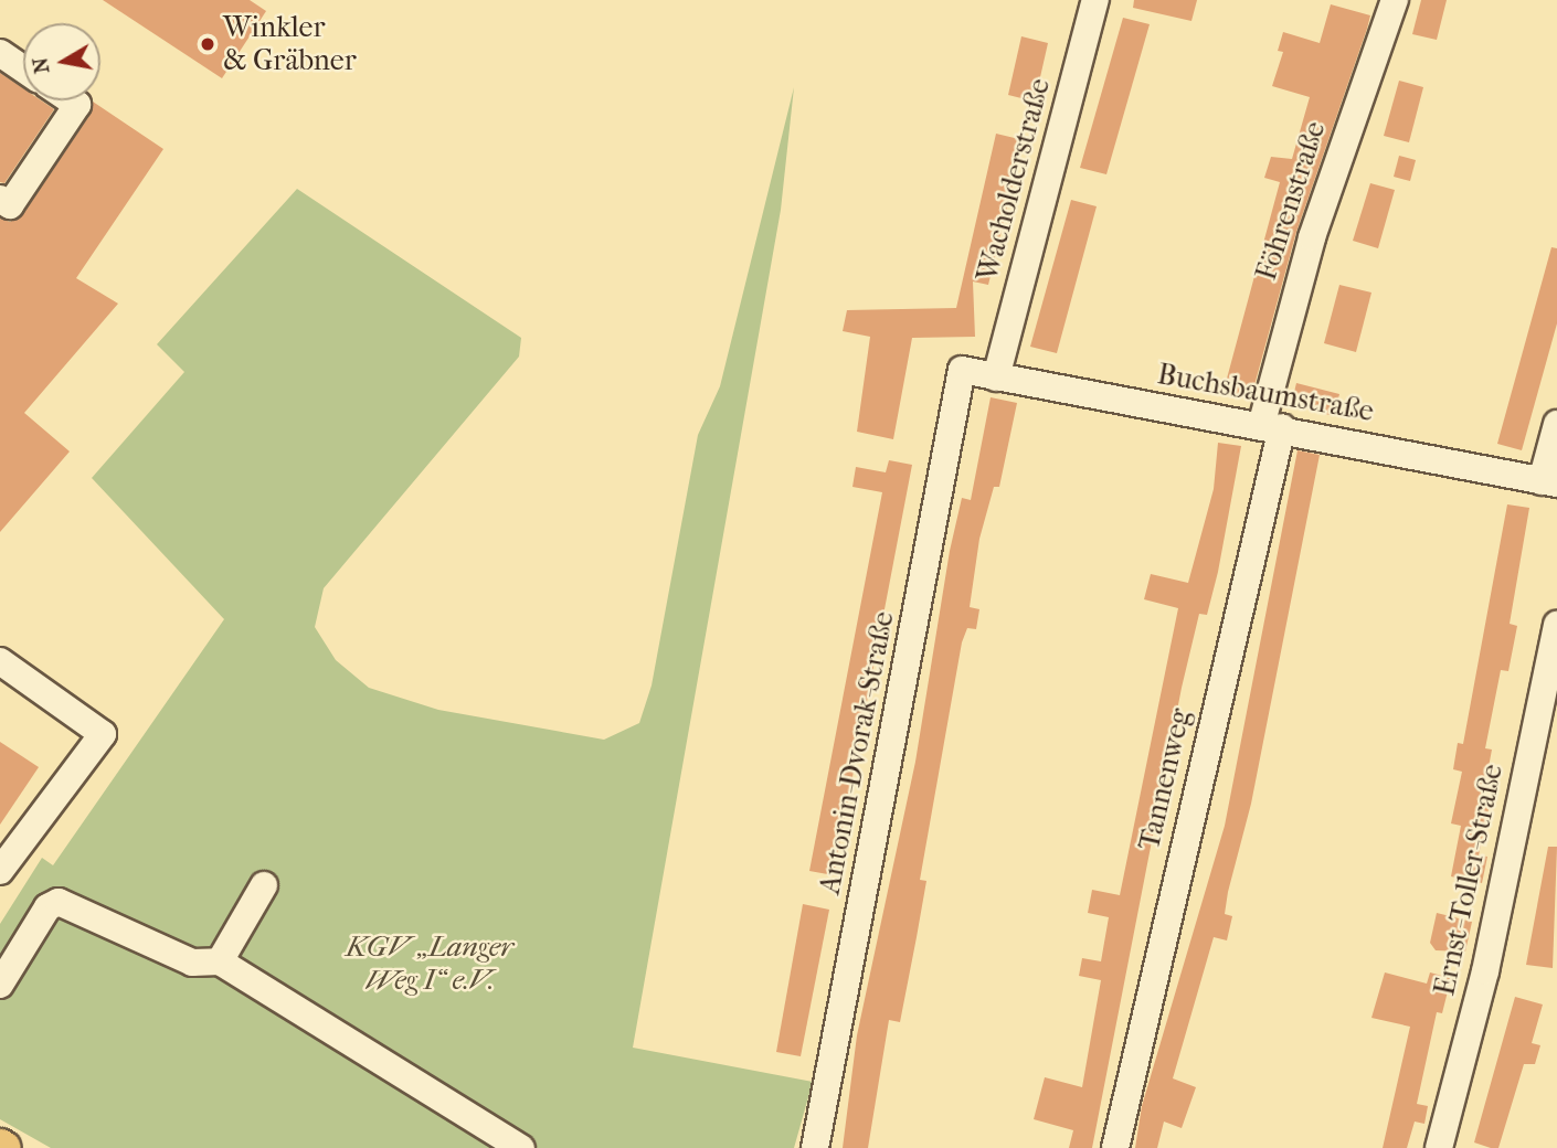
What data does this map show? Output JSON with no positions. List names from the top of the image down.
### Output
{
  "streets": {
    "street": [
      "Wacholderstraße",
      "Föhrenstraße",
      "Buchsbaumstraße",
      "Antonin-Dvorak-Straße",
      "Tannenweg",
      "Ernst-Toller-Straße"
    ]
  },
  "crossings": [
    ["Wacholderstraße", "Buchsbaumstraße"],
    ["Föhrenstraße", "Buchsbaumstraße"],
    ["Föhrenstraße", "Tannenweg"],
    ["Buchsbaumstraße", "Antonin-Dvorak-Straße"],
    ["Buchsbaumstraße", "Tannenweg"]
  ],
  "parks": ["KGV „Langer Weg I“ e.V."],
  "places": ["Winkler & Gräbner"],
  "north": "left"
}
